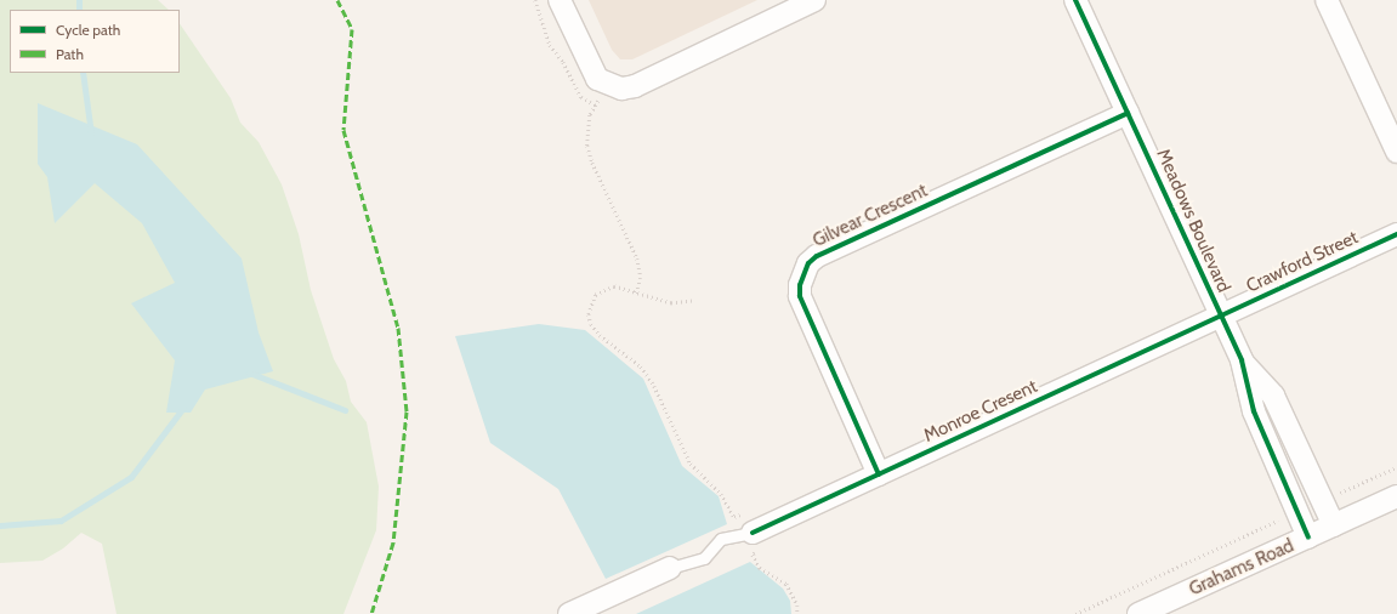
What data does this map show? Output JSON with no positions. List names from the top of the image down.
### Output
{
  "streets": {
    "street": [
      "Gilvear Crescent",
      "Meadows Boulevard",
      "Crawford Street",
      "Monroe Cresent",
      "Grahams Road"
    ]
  },
  "crossings": [
    ["Gilvear Crescent", "Meadows Boulevard"],
    ["Gilvear Crescent", "Monroe Cresent"],
    ["Meadows Boulevard", "Crawford Street"],
    ["Meadows Boulevard", "Monroe Cresent"],
    ["Meadows Boulevard", "Grahams Road"],
    ["Crawford Street", "Monroe Cresent"]
  ],
  "legend": ["Cycle path", "Path"]
}
